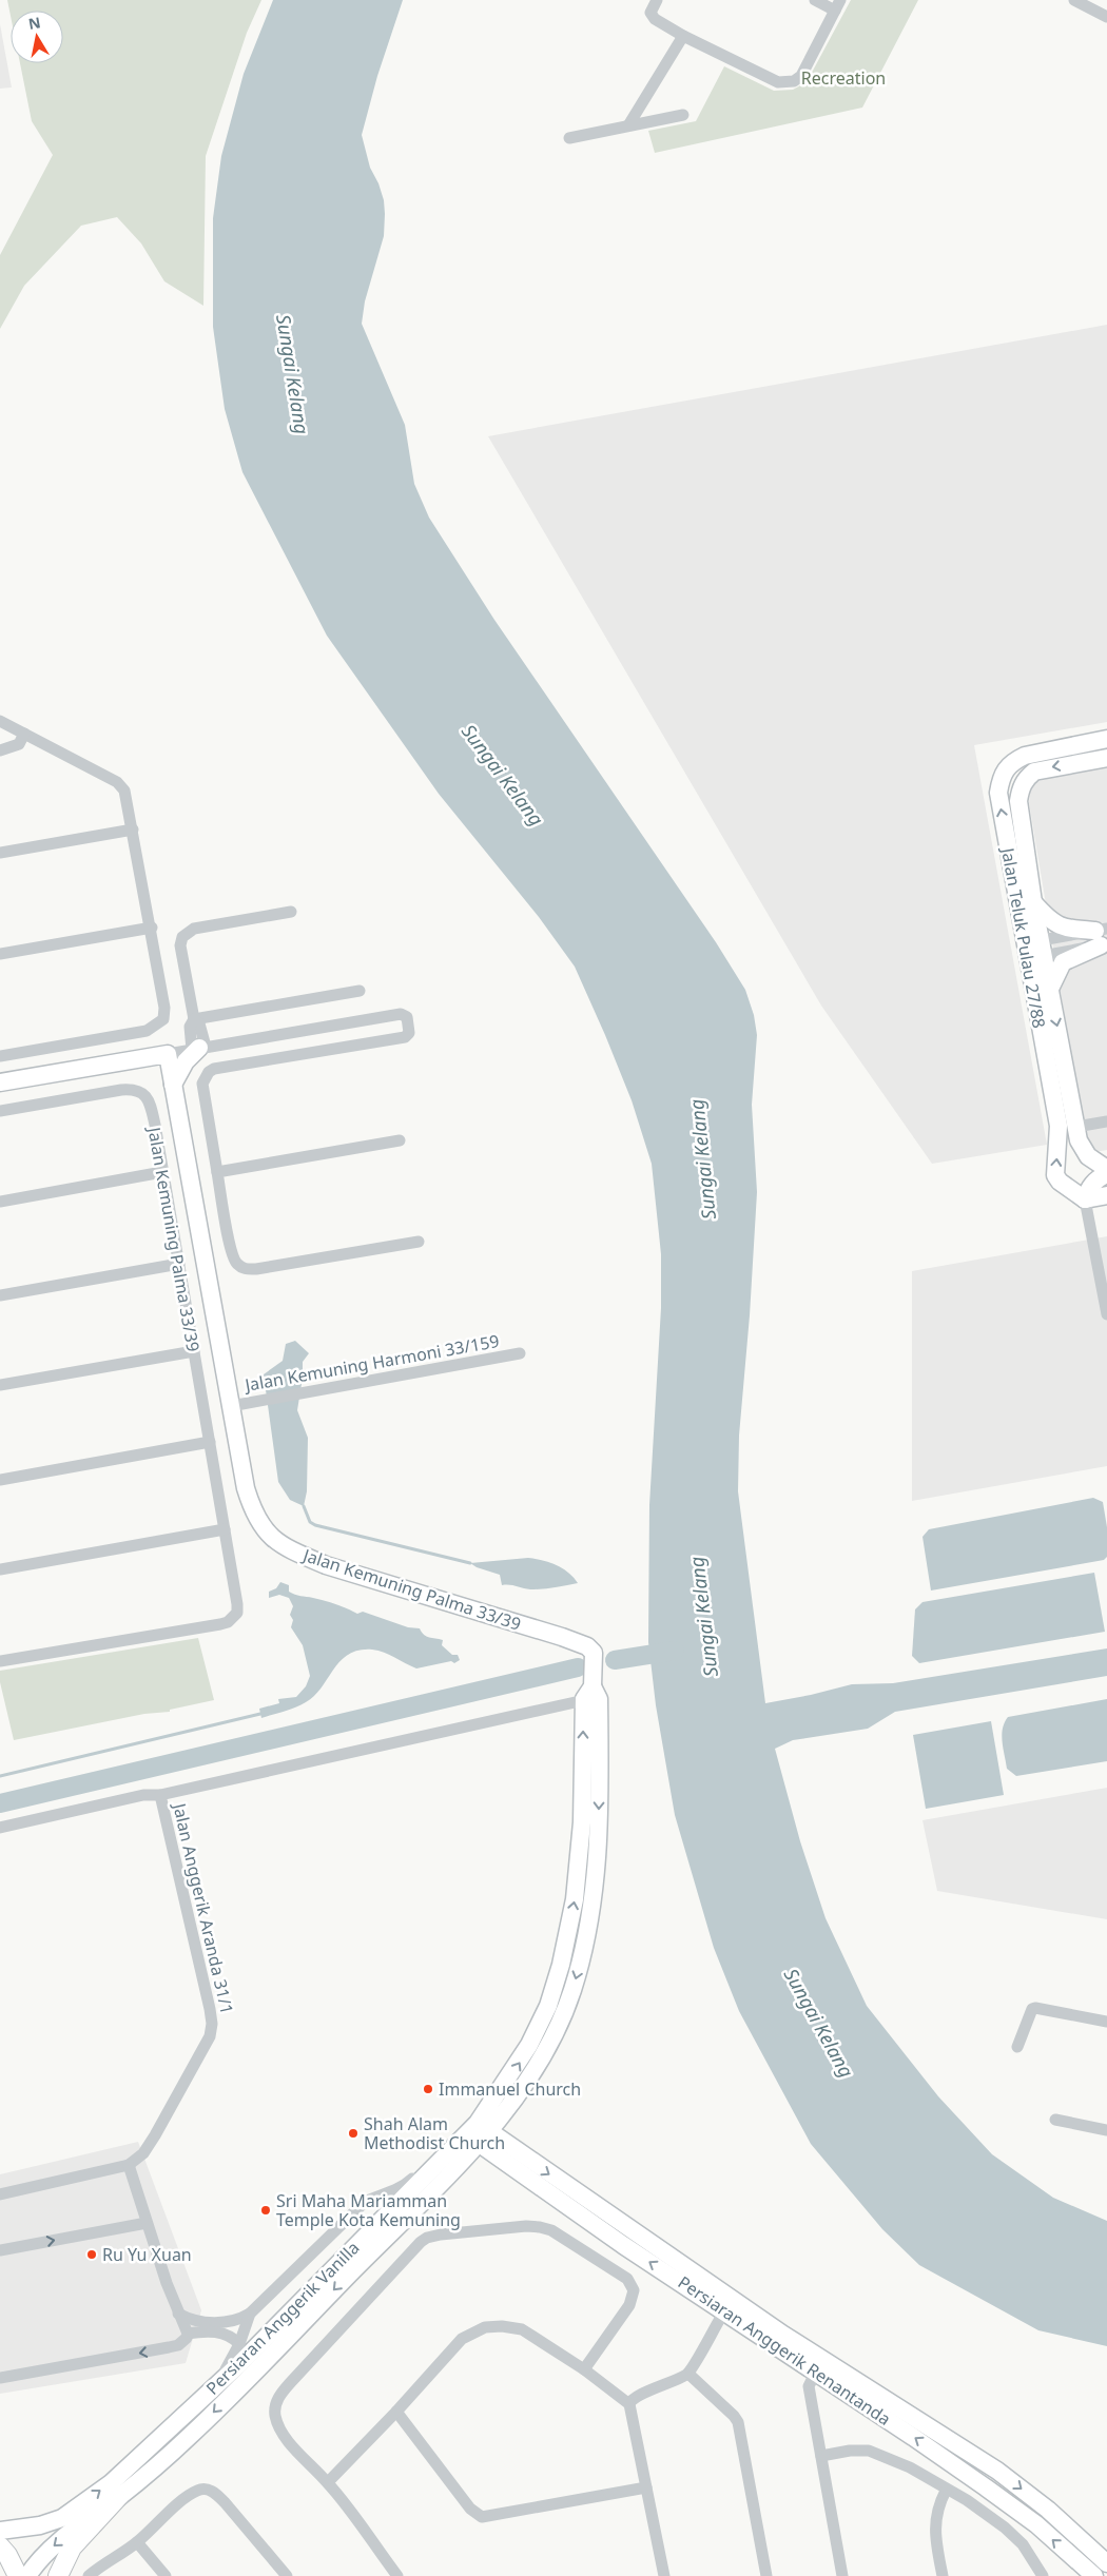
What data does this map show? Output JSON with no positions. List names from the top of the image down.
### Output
{
  "streets": {
    "main road": [
      "Jalan Teluk Pulau 27/88",
      "Jalan Kemuning Palma 33/39",
      "Persiaran Anggerik Vanilla",
      "Persiaran Anggerik Renantanda"
    ],
    "street": ["Jalan Kemuning Harmoni 33/159", "Jalan Anggerik Aranda 31/1"]
  },
  "crossings": [
    ["Jalan Kemuning Palma 33/39", "Jalan Kemuning Harmoni 33/159"],
    ["Jalan Kemuning Palma 33/39", "Persiaran Anggerik Vanilla"],
    ["Jalan Anggerik Aranda 31/1", "Persiaran Anggerik Vanilla"],
    ["Persiaran Anggerik Vanilla", "Persiaran Anggerik Renantanda"]
  ],
  "water": ["Sungai Kelang"],
  "parks": ["Recreation"],
  "places": [
    "Immanuel Church",
    "Shah Alam Methodist Church",
    "Sri Maha Mariamman Temple Kota Kemuning",
    "Ru Yu Xuan"
  ],
  "north": "top"
}
